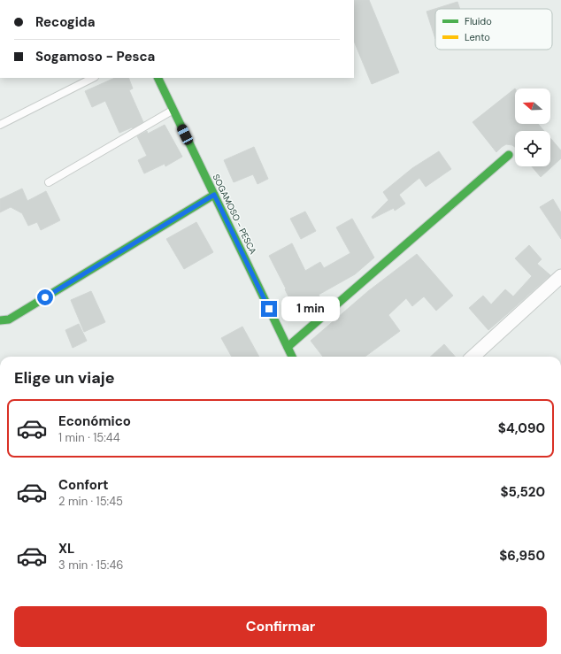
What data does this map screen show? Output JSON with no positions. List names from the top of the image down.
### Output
{
  "streets": {
    "street": ["SOGAMOSO - PESCA"]
  },
  "legend": ["Fluido", "Lento"],
  "north": "left",
  "page": {
    "banner": ["Recogida", "Sogamoso - Pesca"],
    "bubble": "1 min",
    "heading": "Elige un viaje",
    "list": [
      {
        "name": "Económico",
        "note": "1 min · 15:44",
        "value": "$4,090"
      },
      {
        "name": "Confort",
        "note": "2 min · 15:45",
        "value": "$5,520"
      },
      {
        "name": "XL",
        "note": "3 min · 15:46",
        "value": "$6,950"
      }
    ],
    "buttons": "Confirmar"
  }
}
